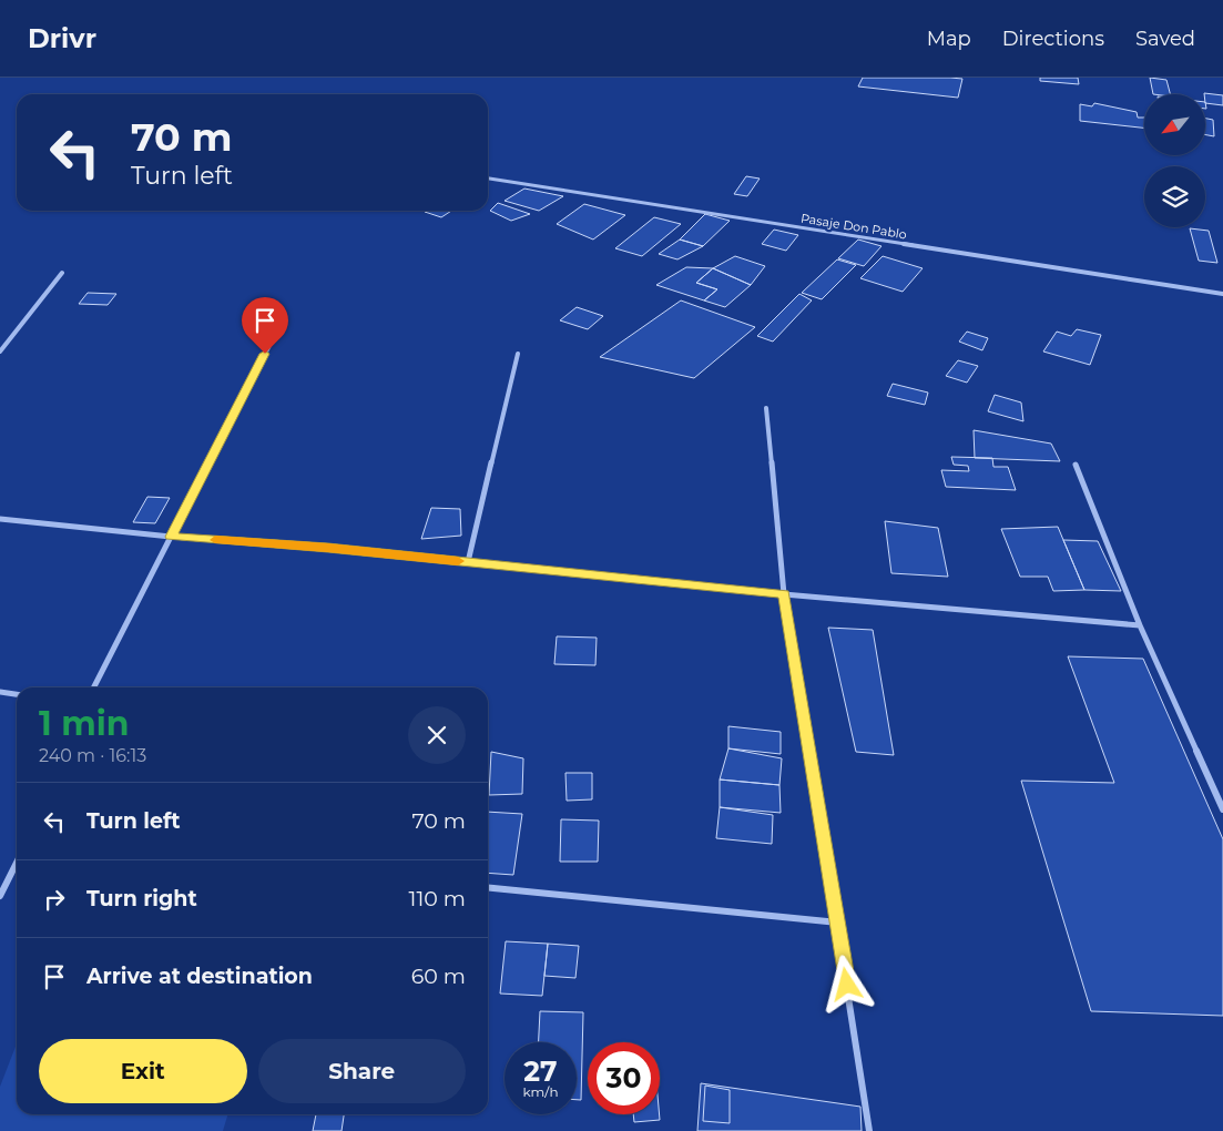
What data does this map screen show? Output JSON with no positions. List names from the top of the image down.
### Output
{
  "streets": {
    "street": ["Pasaje Don Pablo"]
  },
  "north": "bottom left",
  "page": {
    "header": "Drivr",
    "nav": ["Map", "Directions", "Saved"],
    "turn": ["70 m", "Turn left"],
    "heading": ["1 min", "240 m · 16:13"],
    "list": [
      {
        "name": "Turn left",
        "value": "70 m"
      },
      {
        "name": "Turn right",
        "value": "110 m"
      },
      {
        "name": "Arrive at destination",
        "value": "60 m"
      }
    ],
    "buttons": ["Exit", "Share"],
    "speed": "27 km/h",
    "limit": "30"
  }
}
